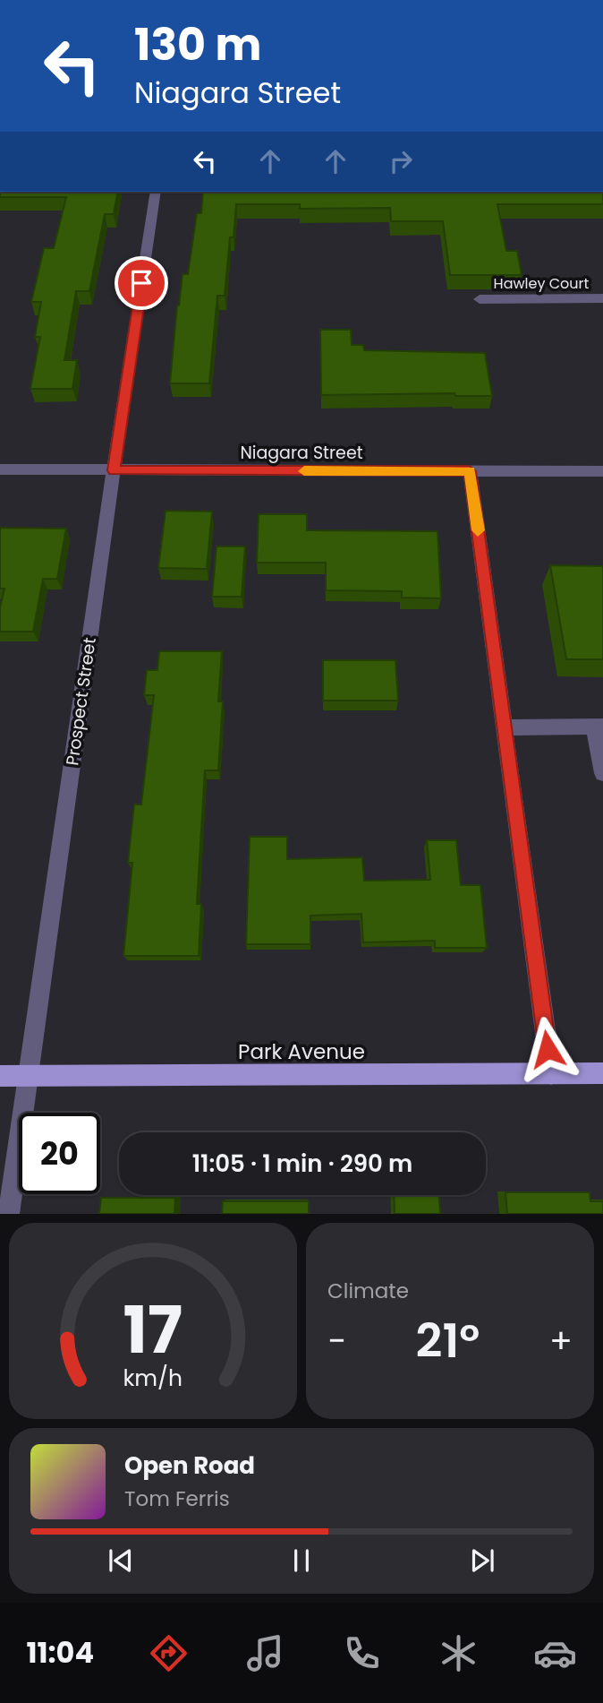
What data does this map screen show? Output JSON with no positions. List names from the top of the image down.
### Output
{
  "streets": {
    "main road": ["Park Avenue"],
    "street": ["Hawley Court", "Niagara Street", "Prospect Street"]
  },
  "crossings": [
    ["Niagara Street", "Prospect Street"],
    ["Prospect Street", "Park Avenue"]
  ],
  "page": {
    "turn": ["130 m", "Niagara Street"],
    "limit": "20",
    "trip": "11:05 · 1 min · 290 m",
    "tile": "Climate",
    "heat": ["−", "21°", "+"],
    "song": ["Open Road", "Tom Ferris"],
    "tabs": "11:04",
    "gauge": ["17", "km/h"]
  }
}
